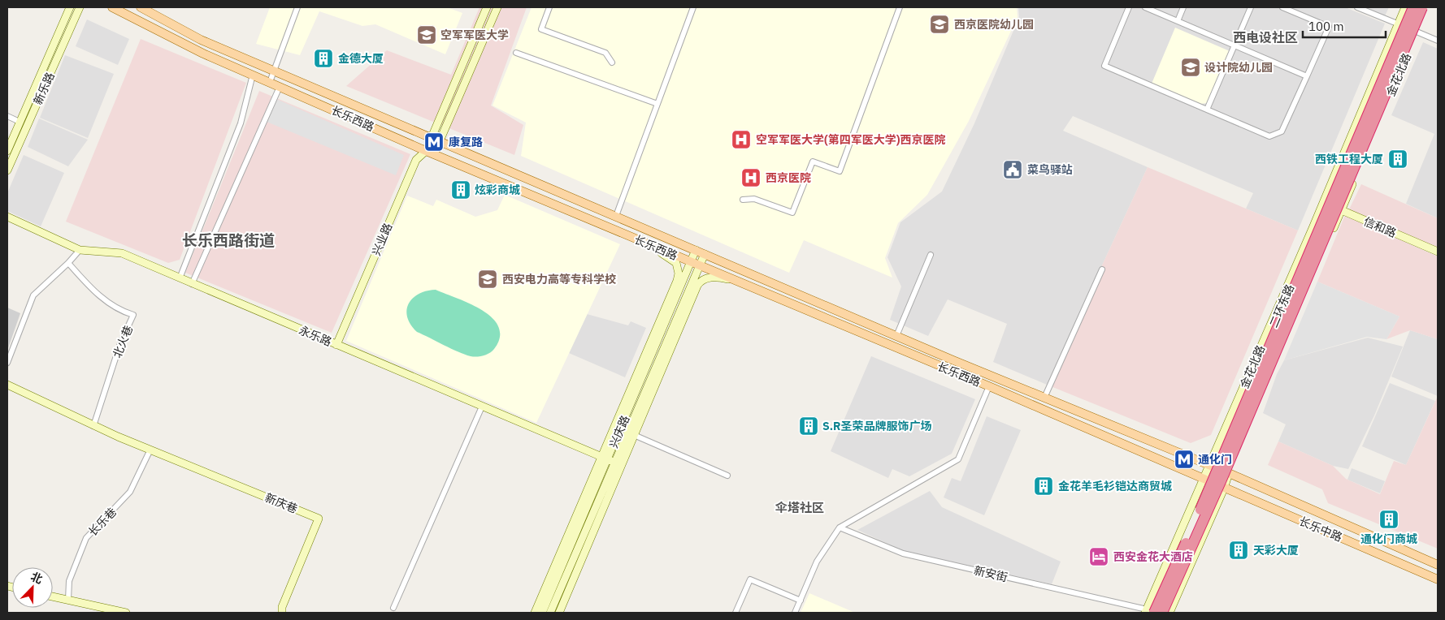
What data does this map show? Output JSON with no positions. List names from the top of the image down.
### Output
{
  "streets": {
    "highway": ["二环东路"],
    "main road": [
      "金花北路",
      "新乐路",
      "长乐西路",
      "信和路",
      "兴业路",
      "永乐路",
      "兴庆路",
      "新庆巷",
      "长乐中路"
    ],
    "street": ["北火巷", "长乐巷", "新安街"]
  },
  "crossings": [
    ["金花北路", "长乐西路"],
    ["金花北路", "信和路"],
    ["金花北路", "二环东路"],
    ["金花北路", "长乐中路"],
    ["金花北路", "新安街"],
    ["长乐西路", "兴业路"],
    ["长乐西路", "兴庆路"],
    ["长乐西路", "长乐中路"],
    ["兴业路", "永乐路"],
    ["二环东路", "新安街"],
    ["永乐路", "兴庆路"],
    ["新庆巷", "长乐巷"]
  ],
  "districts": ["西电设社区", "长乐西路街道", "伞塔社区"],
  "places": {
    "school or university": [
      "西京医院幼儿园",
      "空军军医大学",
      "设计院幼儿园",
      "西安电力高等专科学校"
    ],
    "building": [
      "金德大厦",
      "西铁工程大厦",
      "炫彩商城",
      "S.R圣荣品牌服饰广场",
      "金花羊毛衫铠达商贸城",
      "通化门商城",
      "天彩大厦"
    ],
    "hospital": ["空军军医大学(第四军医大学)西京医院", "西京医院"],
    "metro station": ["康复路", "通化门"],
    "public building": ["菜鸟驿站"],
    "hotel": ["西安金花大酒店"]
  },
  "scale_bar": "100 m",
  "north": "top right"
}
